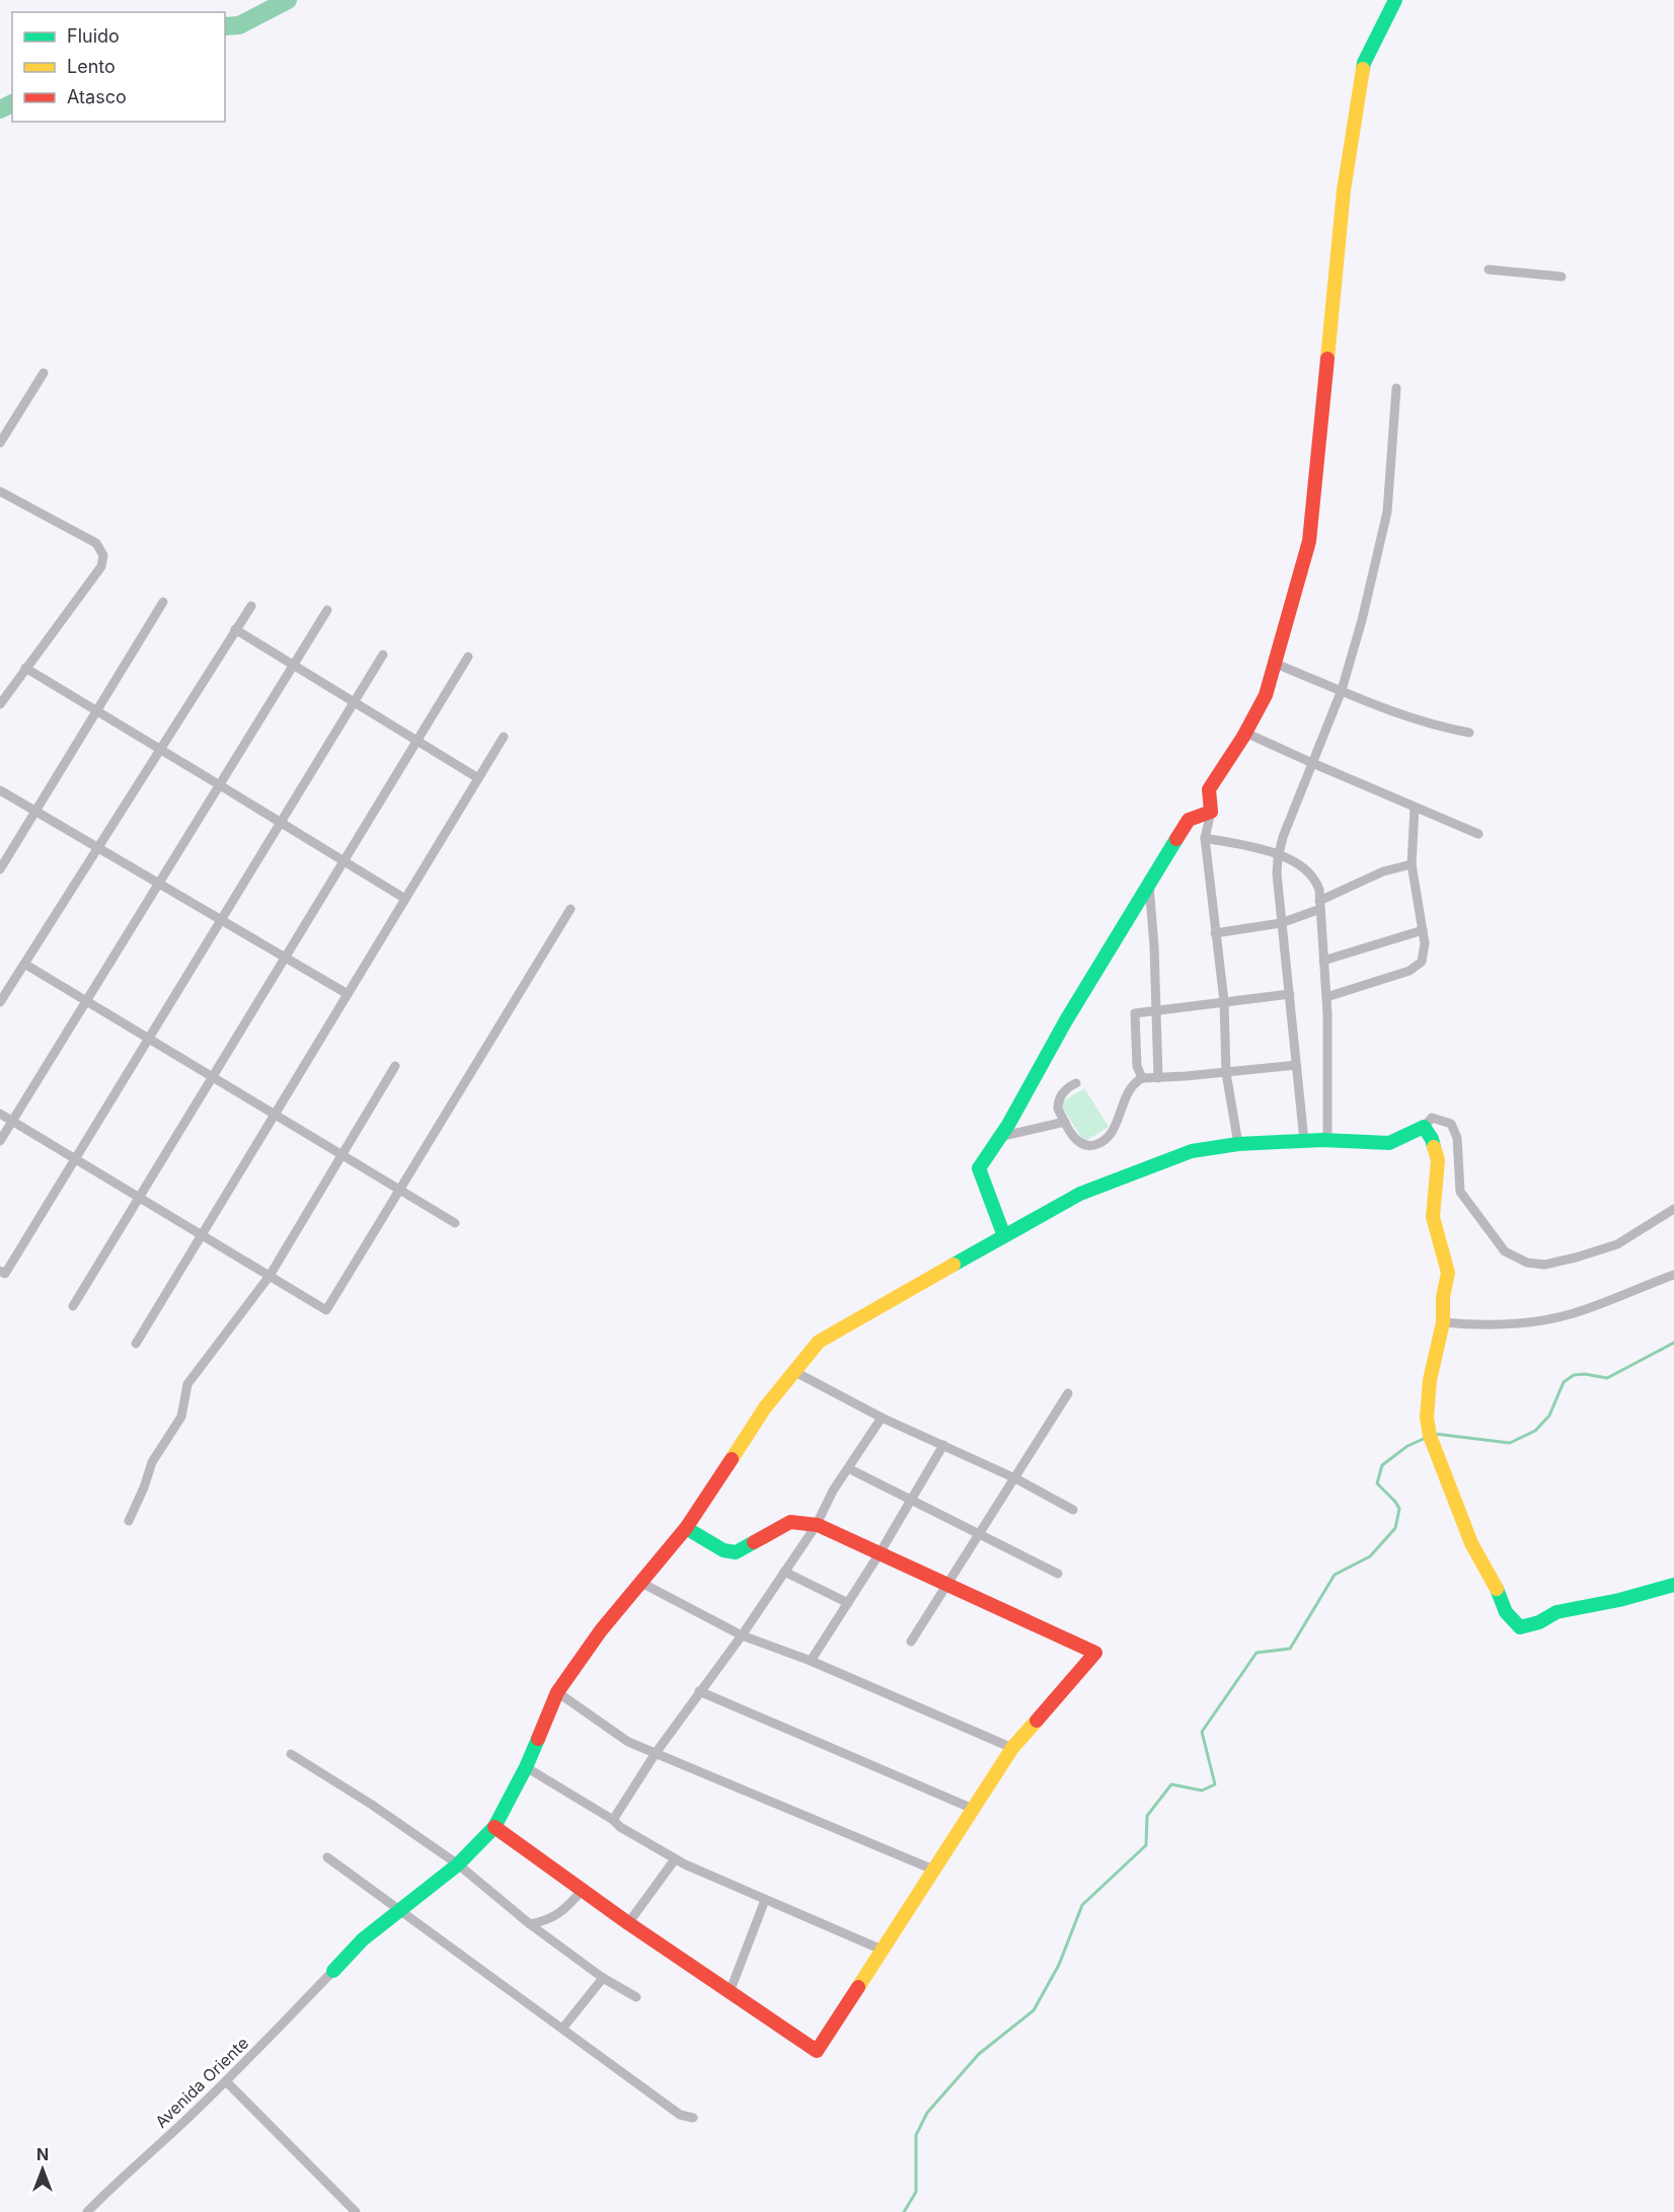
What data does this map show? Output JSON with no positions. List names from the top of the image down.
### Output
{
  "streets": {
    "street": ["Avenida Oriente"]
  },
  "legend": ["Fluido", "Lento", "Atasco"],
  "north": "top"
}
